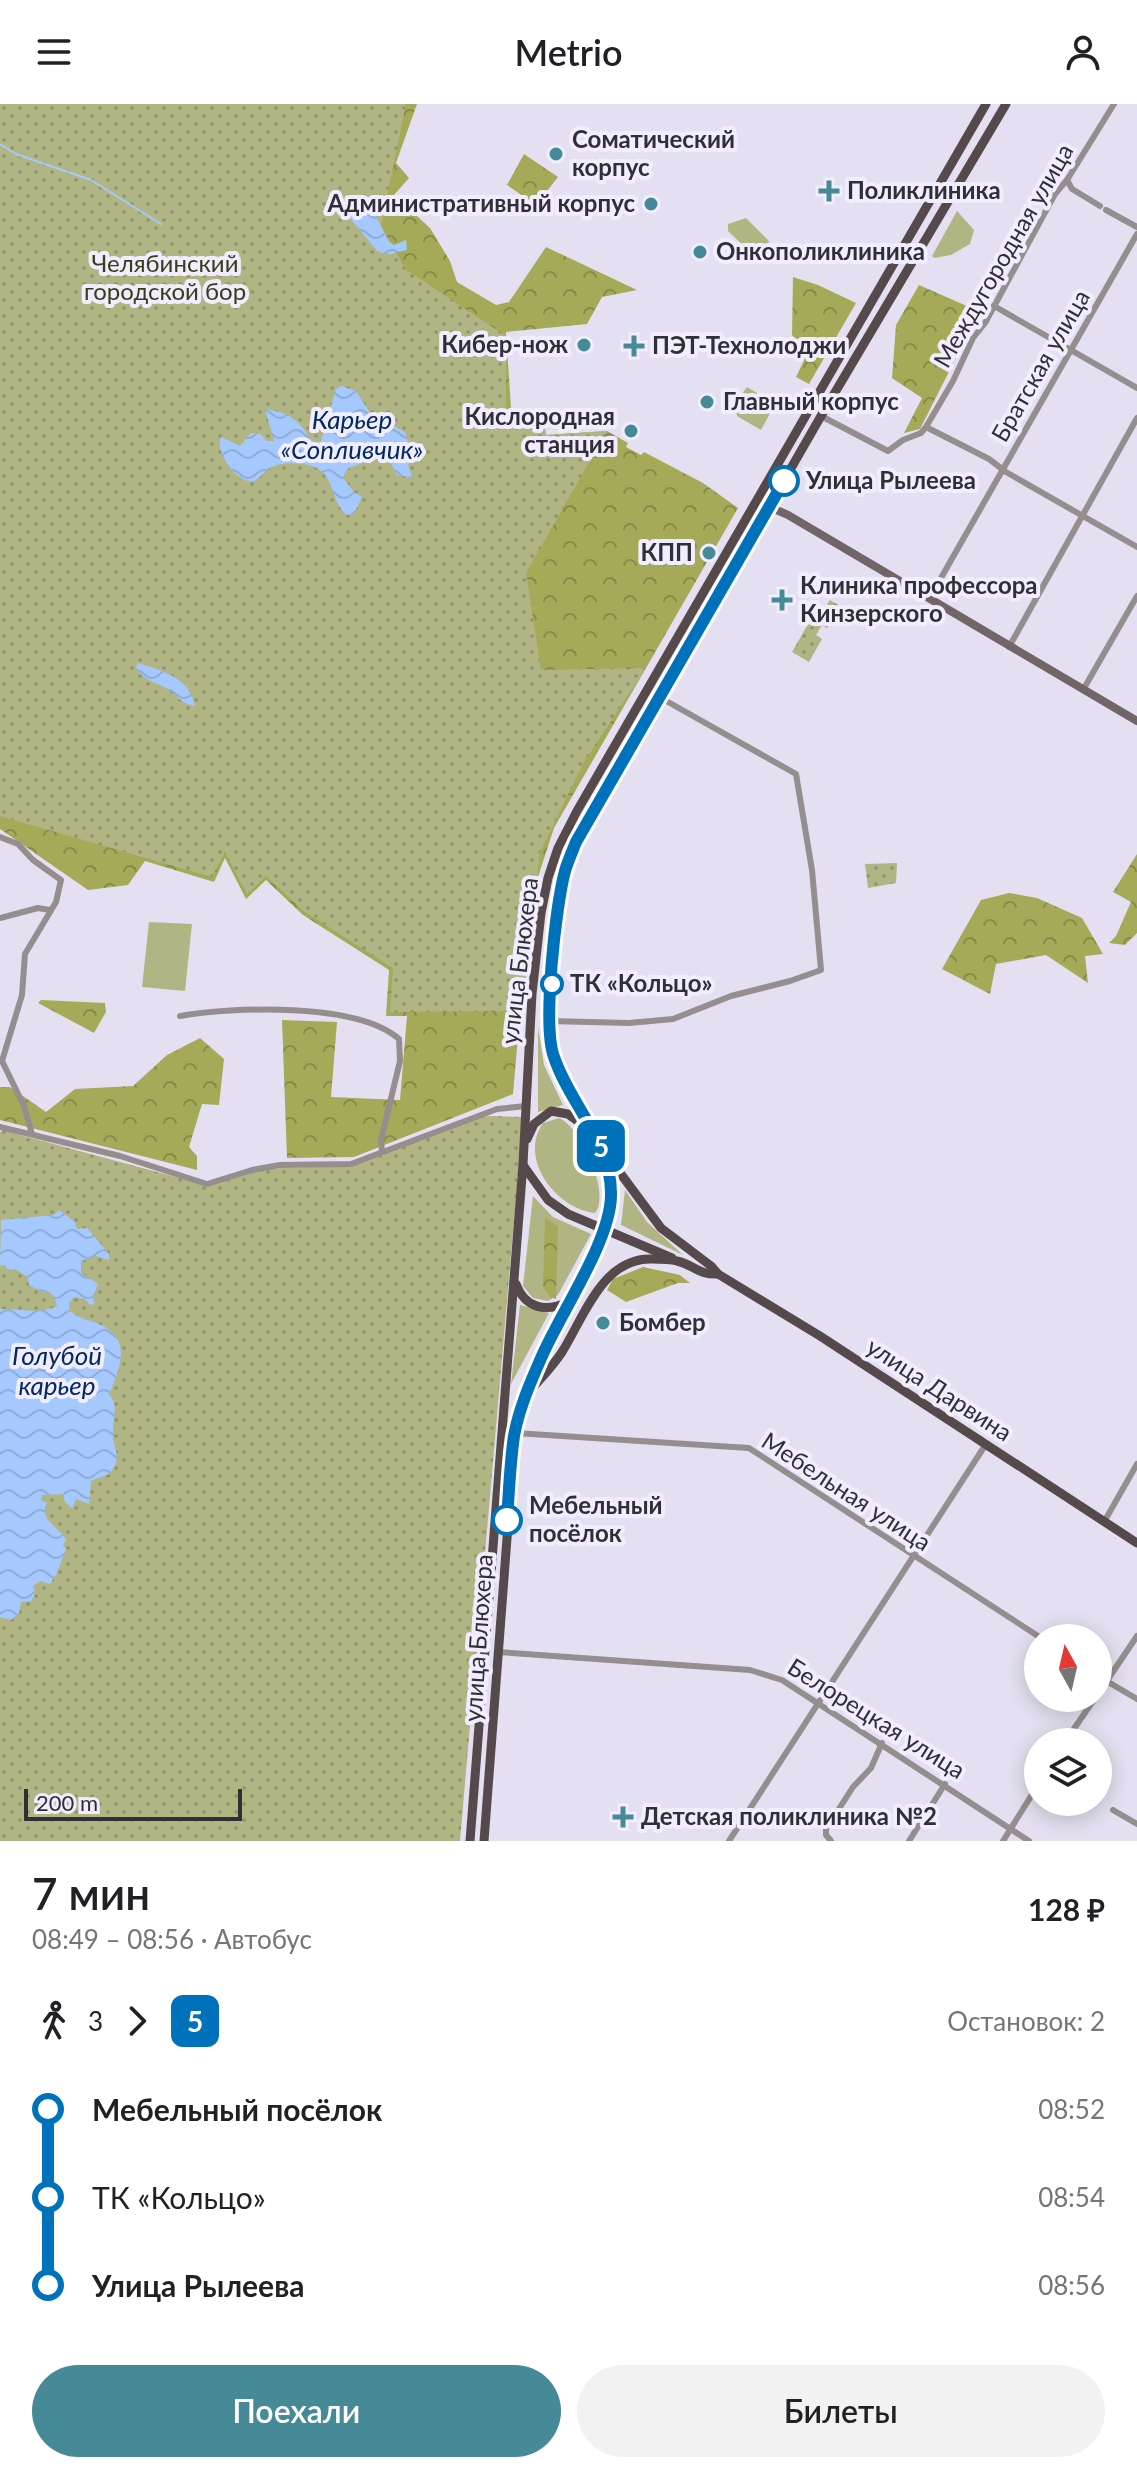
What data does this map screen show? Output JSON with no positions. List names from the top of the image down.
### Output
{
  "streets": {
    "main road": ["улица Блюхера", "улица Дарвина"],
    "street": [
      "Междугородная улица",
      "Братская улица",
      "Мебельная улица",
      "Белорецкая улица"
    ]
  },
  "crossings": [
    ["улица Блюхера", "улица Дарвина"],
    ["улица Блюхера", "Мебельная улица"],
    ["улица Блюхера", "Белорецкая улица"]
  ],
  "water": ["Карьер «Сопливчик»", "Голубой карьер"],
  "parks": ["Челябинский городской бор"],
  "places": {
    "other": [
      "Соматический корпус",
      "Административный корпус",
      "Онкополиклиника",
      "Кибер-нож",
      "Главный корпус",
      "Кислородная станция",
      "Улица Рылеева",
      "КПП",
      "ТК «Кольцо»",
      "Бомбер",
      "Мебельный посёлок"
    ],
    "health": [
      "Поликлиника",
      "ПЭТ-Технолоджи",
      "Клиника профессора Кинзерского",
      "Детская поликлиника №2"
    ]
  },
  "lines": ["bus line 5"],
  "scale_bar": "200 m",
  "north": "top",
  "page": {
    "header": "Metrio",
    "on_map": "5",
    "scale": "200 m",
    "heading": ["7 мин", "08:49 – 08:56 · Автобус", "128 ₽"],
    "legs": ["3", "5", "Остановок: 2"],
    "list": [
      {
        "name": "Мебельный посёлок",
        "value": "08:52"
      },
      {
        "name": "ТК «Кольцо»",
        "value": "08:54"
      },
      {
        "name": "Улица Рылеева",
        "value": "08:56"
      }
    ],
    "buttons": ["Поехали", "Билеты"]
  }
}
